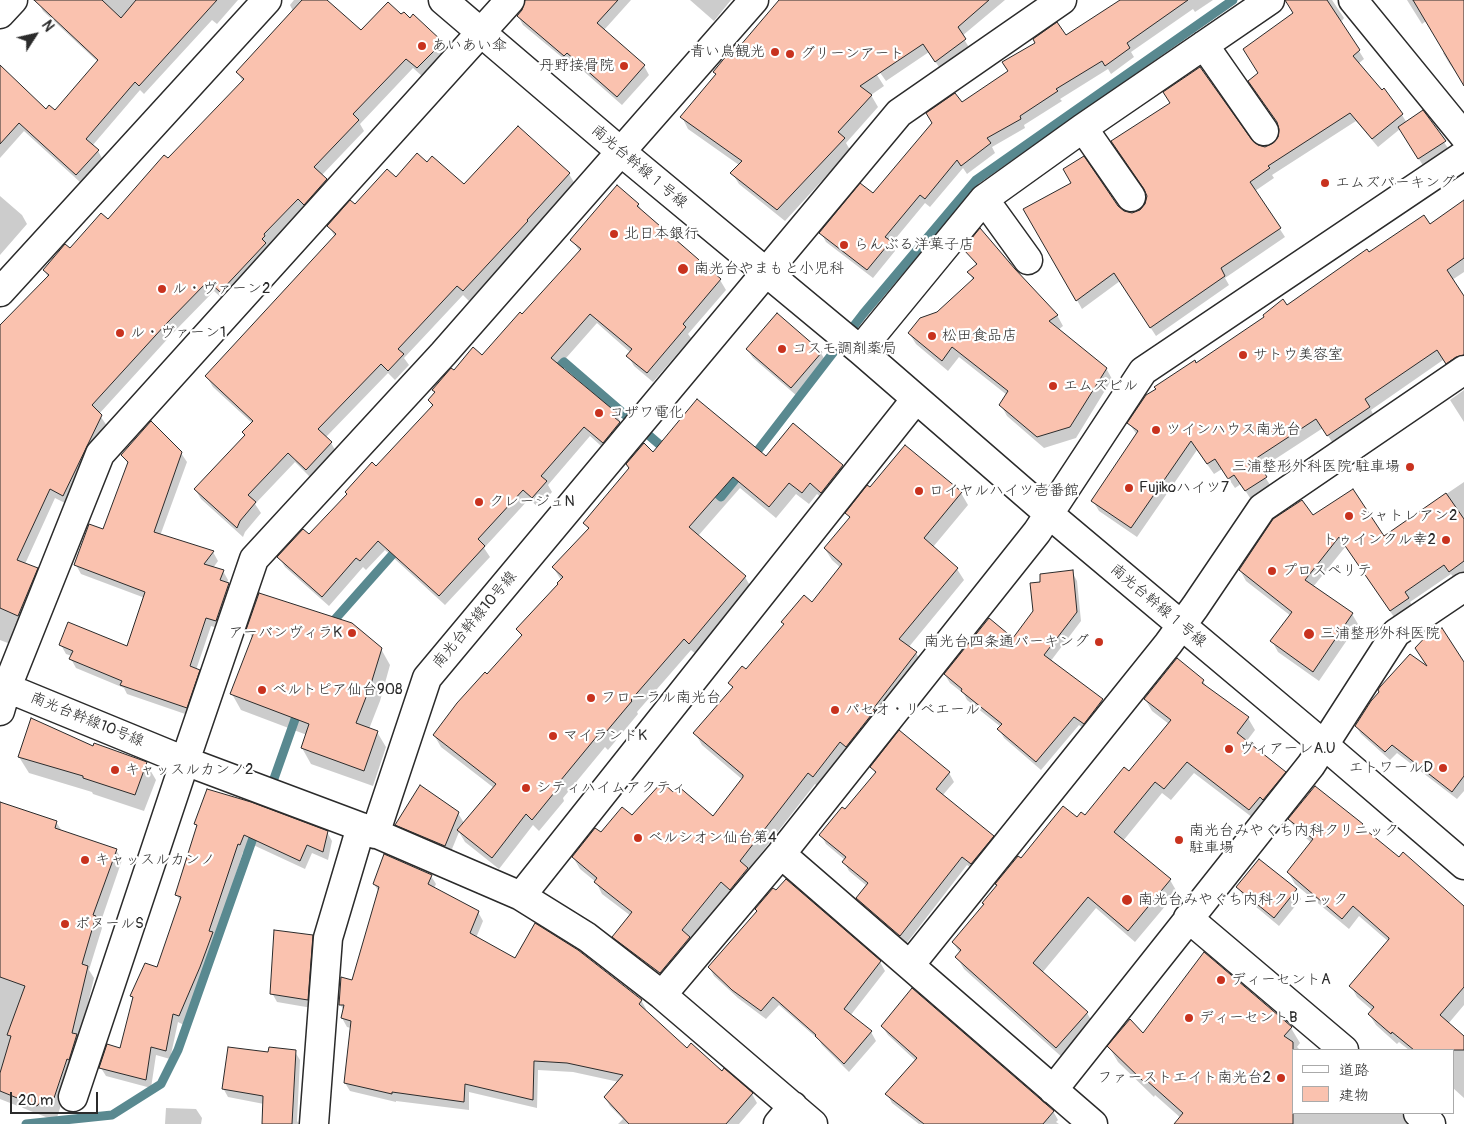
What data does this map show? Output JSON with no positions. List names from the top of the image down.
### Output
{
  "streets": {
    "street": ["南光台幹線１号線", "南光台幹線10号線"]
  },
  "crossings": [
    ["南光台幹線１号線", "南光台幹線10号線"]
  ],
  "places": [
    "あいあい傘",
    "青い鳥観光",
    "グリーンアート",
    "丹野接骨院",
    "エムズパーキング",
    "北日本銀行",
    "らんぶる洋菓子店",
    "南光台やまもと小児科",
    "ル・ヴァーン2",
    "ル・ヴァーン1",
    "松田食品店",
    "コスモ調剤薬局",
    "サトウ美容室",
    "エムズビル",
    "コザワ電化",
    "ツインハウス南光台",
    "三浦整形外科医院 駐車場",
    "Fujikoハイツ7",
    "ロイヤルハイツ壱番館",
    "クレージュN",
    "シャトレアン2",
    "トゥインクル幸2",
    "プロスペリテ",
    "アーバンヴィラK",
    "三浦整形外科医院",
    "南光台四条通パーキング",
    "ベルトピア仙台908",
    "フローラル南光台",
    "パセオ・リベエール",
    "マイランドK",
    "ヴィアーレA.U",
    "エトワールD",
    "キャッスルカンノ2",
    "シティハイムアクティ",
    "ベルシオン仙台第4",
    "南光台みやぐち内科クリニック 駐車場",
    "キャッスルカンノ",
    "南光台みやぐち内科クリニック",
    "ボヌールS",
    "ディーセントA",
    "ディーセントB",
    "ファーストエイト南光台2"
  ],
  "legend": ["道路", "建物"],
  "scale_bar": "20 m",
  "north": "top right"
}
